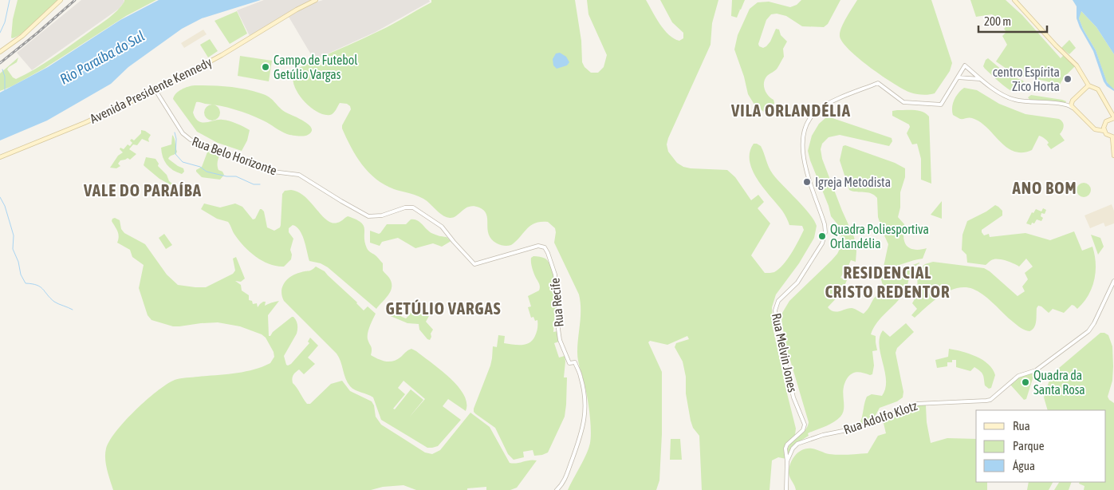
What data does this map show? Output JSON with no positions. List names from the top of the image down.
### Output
{
  "streets": {
    "main road": ["Avenida Presidente Kennedy"],
    "street": [
      "Rua Belo Horizonte",
      "Rua Recife",
      "Rua Melvin Jones",
      "Rua Adolfo Klotz"
    ]
  },
  "crossings": [
    ["Avenida Presidente Kennedy", "Rua Belo Horizonte"],
    ["Rua Belo Horizonte", "Rua Recife"],
    ["Rua Melvin Jones", "Rua Adolfo Klotz"]
  ],
  "districts": [
    "VILA ORLANDÉLIA",
    "ANO BOM",
    "VALE DO PARAÍBA",
    "RESIDENCIAL CRISTO REDENTOR",
    "GETÚLIO VARGAS"
  ],
  "water": ["Rio Paraíba do Sul"],
  "places": [
    "Campo de Futebol Getúlio Vargas",
    "centro Espírita Zico Horta",
    "Igreja Metodista",
    "Quadra Poliesportiva Orlandélia",
    "Quadra da Santa Rosa"
  ],
  "legend": ["Rua", "Parque", "Água"],
  "scale_bar": "200 m"
}
